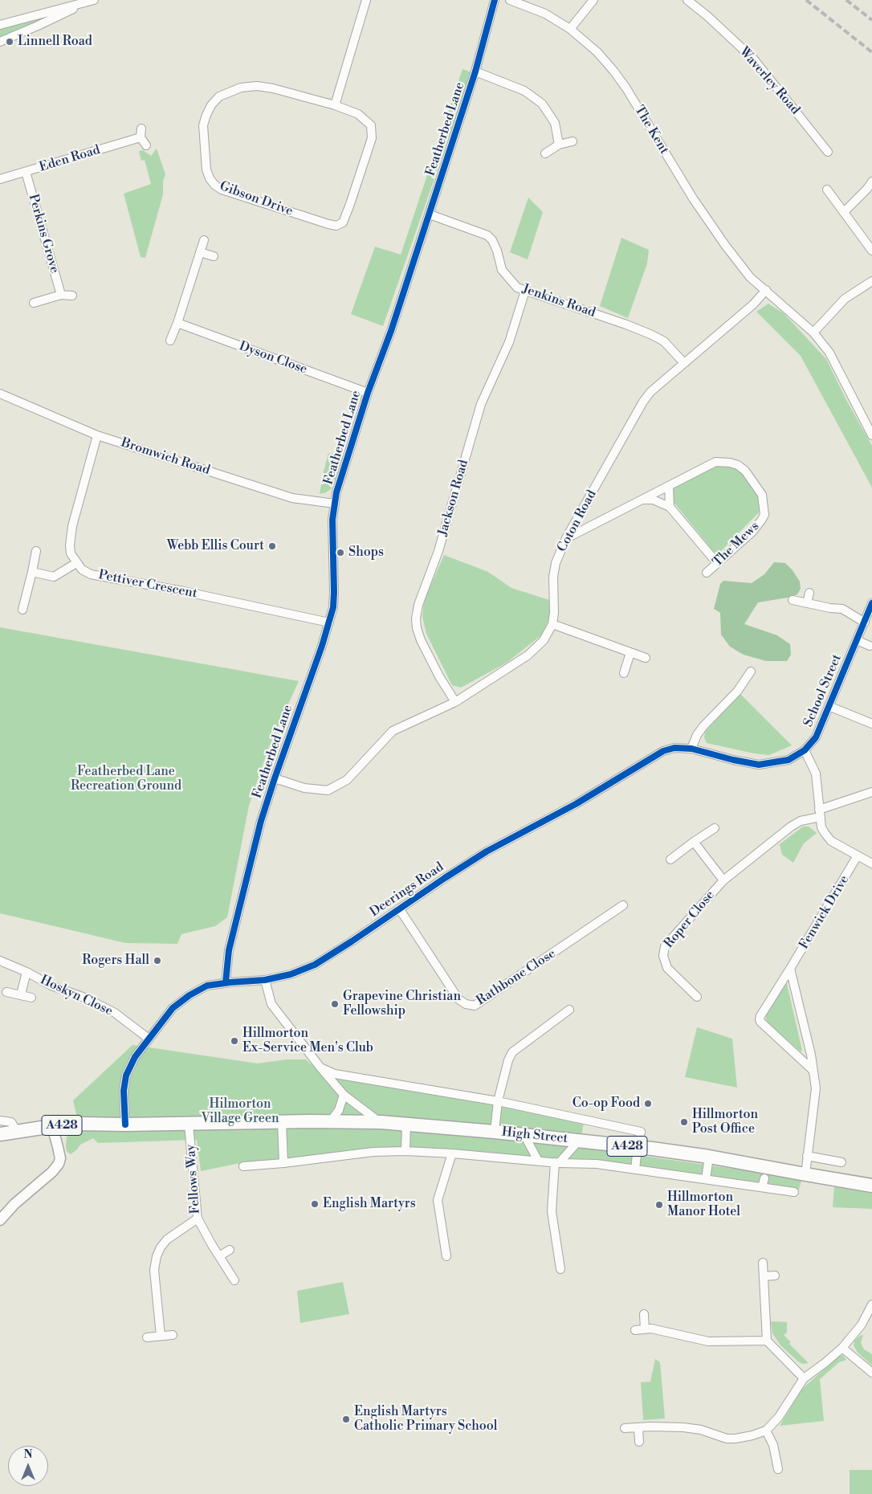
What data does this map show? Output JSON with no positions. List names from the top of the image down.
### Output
{
  "streets": {
    "highway": ["A428", "High Street"],
    "street": [
      "Waverley Road",
      "Featherbed Lane",
      "The Kent",
      "Eden Road",
      "Gibson Drive",
      "Perkins Grove",
      "Jenkins Road",
      "Dyson Close",
      "Bromwich Road",
      "Jackson Road",
      "Coton Road",
      "The Mews",
      "Pettiver Crescent",
      "School Street",
      "Deerings Road",
      "Fenwick Drive",
      "Roper Close",
      "Rathbone Close",
      "Hoskyn Close",
      "Fellows Way"
    ]
  },
  "crossings": [
    ["Featherbed Lane", "Jenkins Road"],
    ["Featherbed Lane", "Dyson Close"],
    ["Featherbed Lane", "Bromwich Road"],
    ["Featherbed Lane", "Coton Road"],
    ["Featherbed Lane", "Pettiver Crescent"],
    ["Featherbed Lane", "Deerings Road"],
    ["The Kent", "Coton Road"],
    ["Eden Road", "Perkins Grove"],
    ["Jenkins Road", "Jackson Road"],
    ["Jenkins Road", "Coton Road"],
    ["Jackson Road", "Coton Road"],
    ["School Street", "Deerings Road"],
    ["Deerings Road", "Rathbone Close"],
    ["Deerings Road", "Hoskyn Close"],
    ["Deerings Road", "A428"],
    ["A428", "High Street"],
    ["A428", "Fellows Way"]
  ],
  "parks": ["Featherbed Lane Recreation Ground", "Hilmorton Village Green"],
  "places": [
    "Linnell Road",
    "Webb Ellis Court",
    "Shops",
    "Rogers Hall",
    "Grapevine Christian Fellowship",
    "Hillmorton Ex-Service Men's Club",
    "Co-op Food",
    "Hillmorton Post Office",
    "English Martyrs",
    "Hillmorton Manor Hotel",
    "English Martyrs Catholic Primary School"
  ],
  "north": "top"
}
